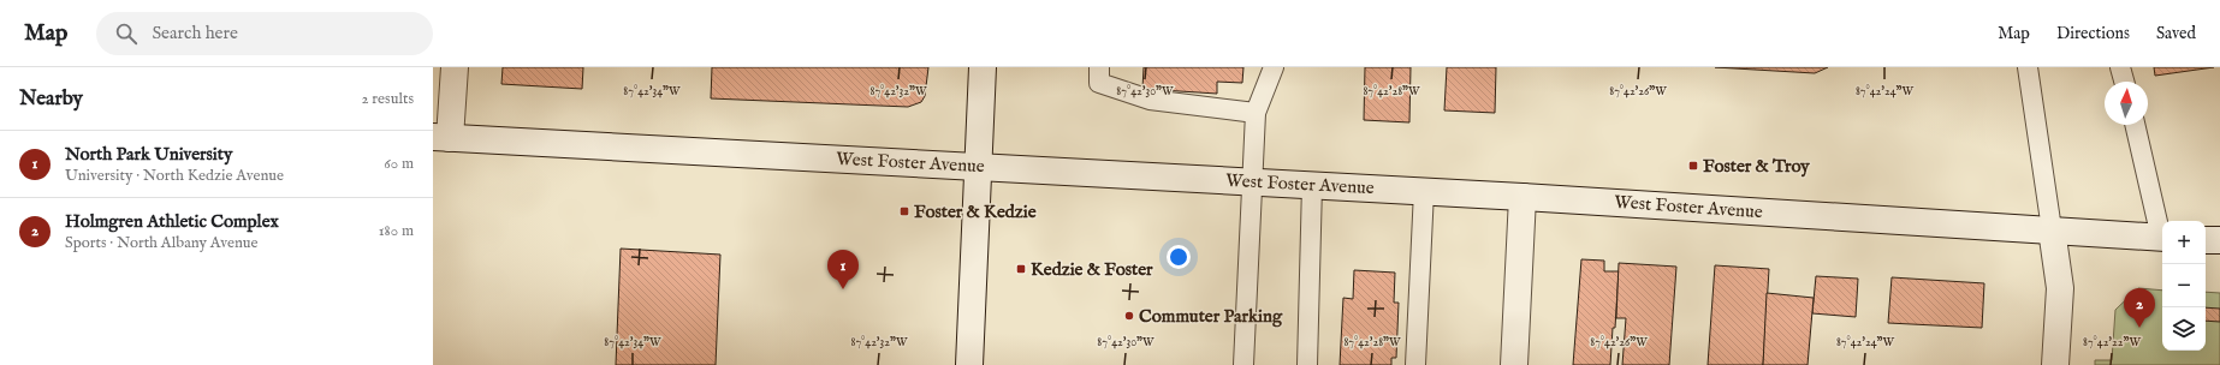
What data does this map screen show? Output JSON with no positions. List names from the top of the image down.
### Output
{
  "streets": {
    "main road": ["West Foster Avenue"]
  },
  "places": {
    "transit": ["Foster & Troy", "Foster & Kedzie", "Kedzie & Foster"],
    "other": ["Commuter Parking"]
  },
  "north": "top",
  "page": {
    "header": "Map",
    "search": "Search here",
    "nav": ["Map", "Directions", "Saved"],
    "heading": ["Nearby", "2 results"],
    "list": [
      {
        "mark": "1",
        "name": "North Park University",
        "note": "University · North Kedzie Avenue",
        "value": "60 m"
      },
      {
        "mark": "2",
        "name": "Holmgren Athletic Complex",
        "note": "Sports · North Albany Avenue",
        "value": "180 m"
      }
    ],
    "map_buttons": ["+", "−"],
    "pins": ["1", "2"]
  },
  "coordinates": [
    "87°42'34\"W",
    "87°42'32\"W",
    "87°42'30\"W",
    "87°42'28\"W",
    "87°42'26\"W",
    "87°42'24\"W",
    "87°42'22\"W"
  ]
}
